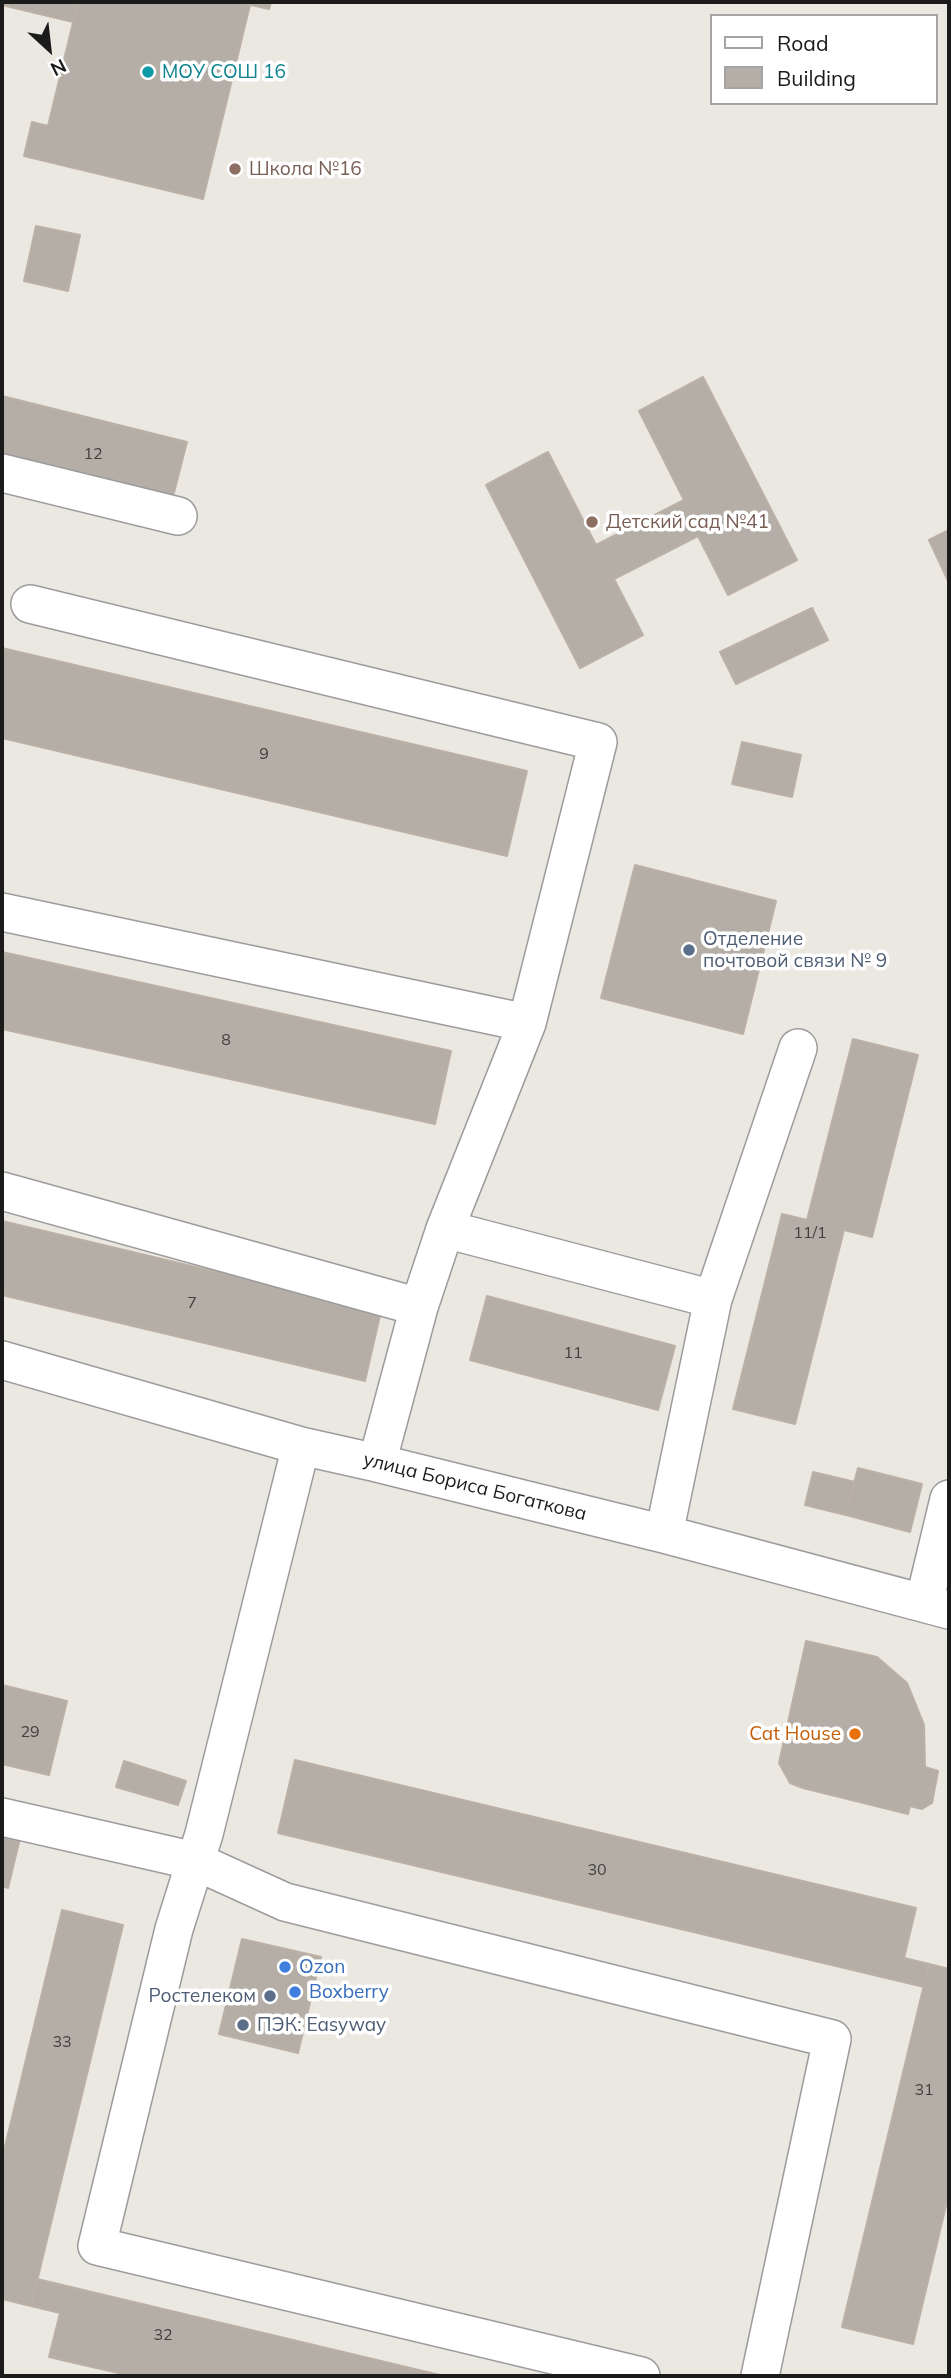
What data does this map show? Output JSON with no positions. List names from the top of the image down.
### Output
{
  "streets": {
    "street": ["улица Бориса Богаткова"]
  },
  "places": [
    "МОУ СОШ 16",
    "Школа №16",
    "Детский сад №41",
    "Отделение почтовой связи № 9",
    "Cat House",
    "Ozon",
    "Boxberry",
    "Ростелеком",
    "ПЭК: Easyway"
  ],
  "house_numbers": [
    "12",
    "9",
    "8",
    "11/1",
    "7",
    "11",
    "29",
    "30",
    "33",
    "31",
    "32"
  ],
  "legend": ["Road", "Building"],
  "north": "bottom right"
}
